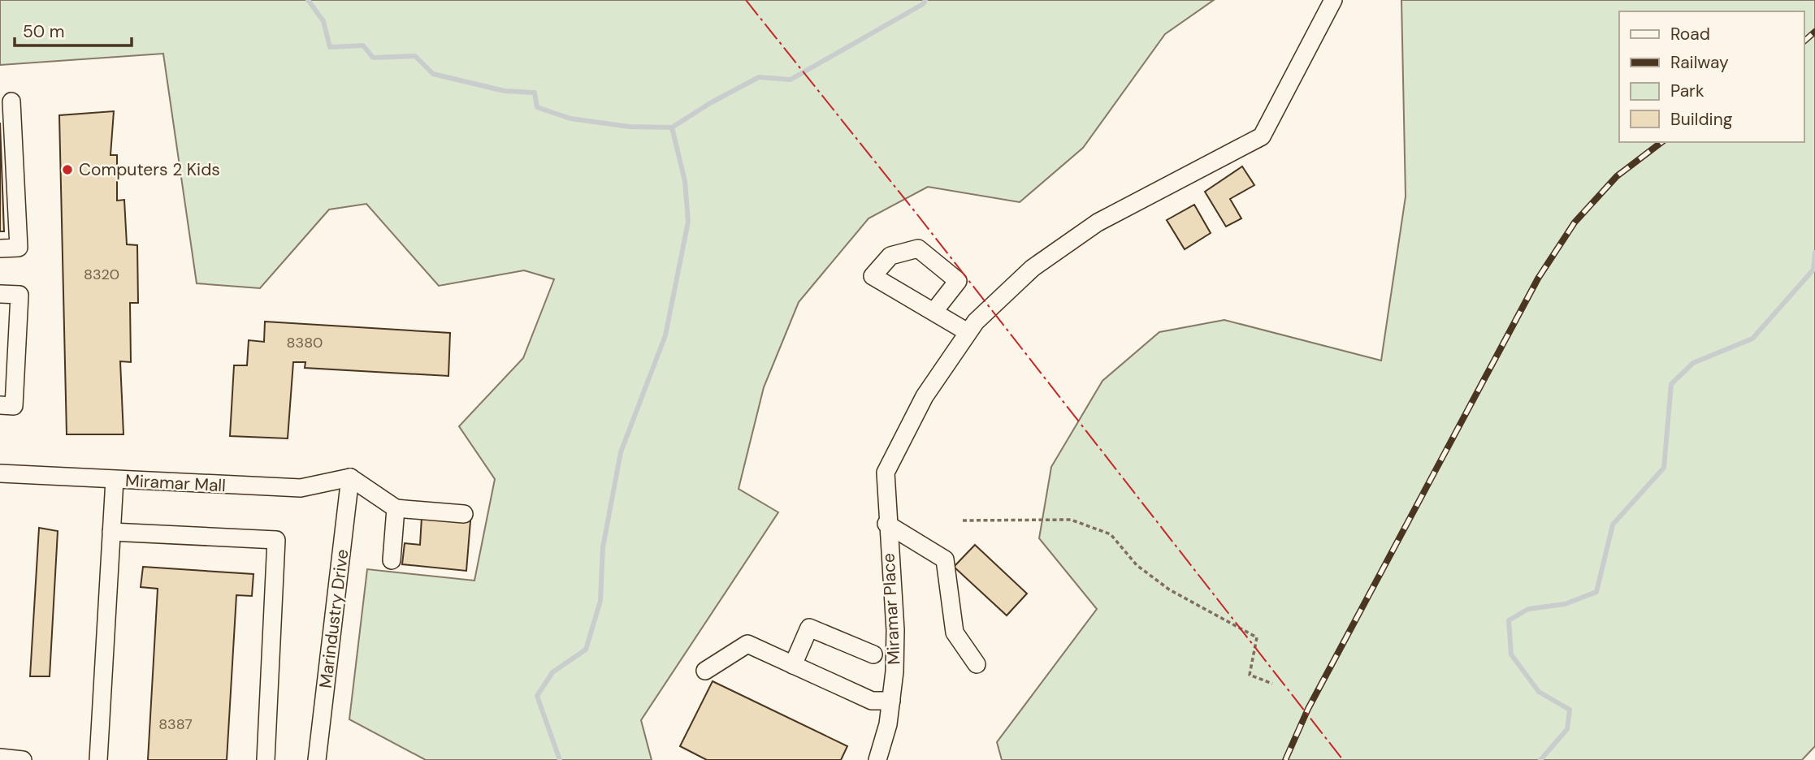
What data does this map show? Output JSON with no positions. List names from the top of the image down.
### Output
{
  "streets": {
    "street": ["Miramar Mall", "Miramar Place", "Marindustry Drive"]
  },
  "crossings": [
    ["Miramar Mall", "Marindustry Drive"]
  ],
  "places": ["Computers 2 Kids"],
  "house_numbers": ["8320", "8380", "8387"],
  "legend": [
    "Road",
    "Railway",
    "Park",
    "Building"
  ],
  "scale_bar": "50 m"
}
